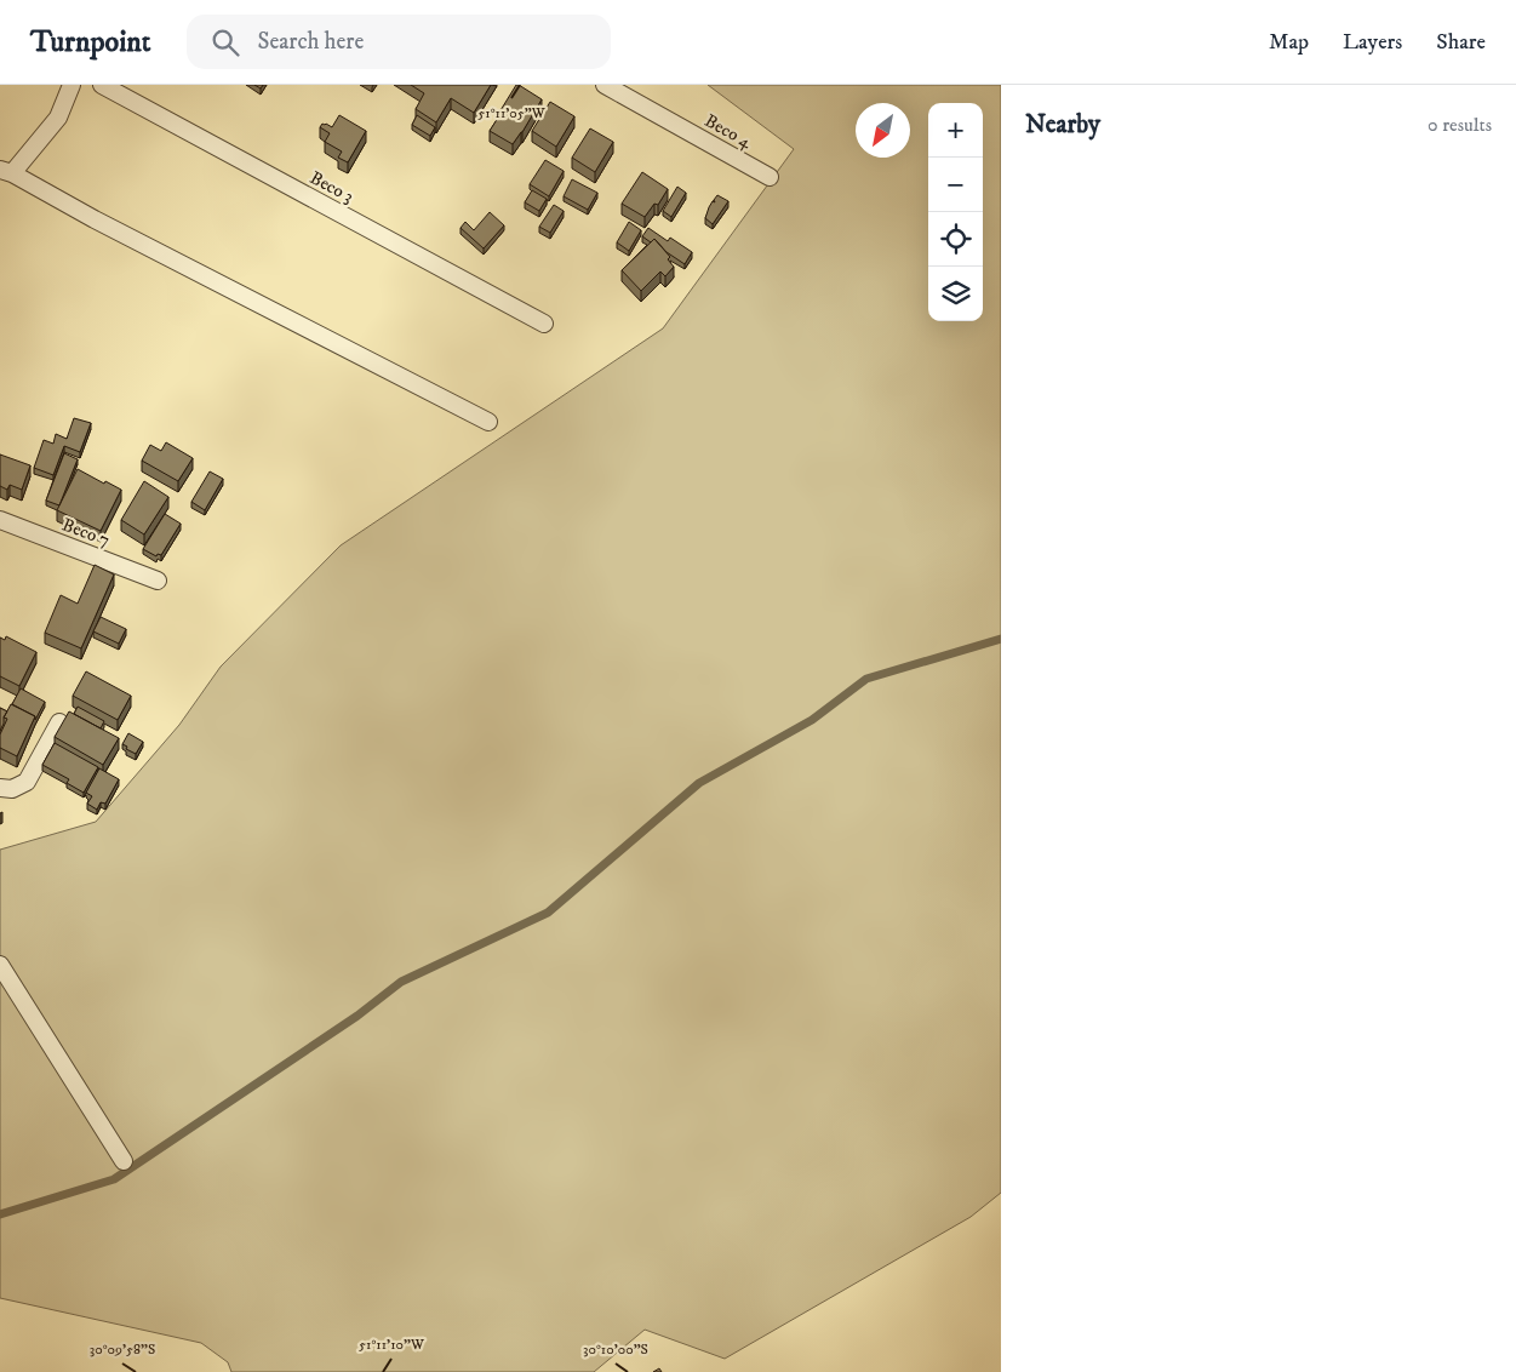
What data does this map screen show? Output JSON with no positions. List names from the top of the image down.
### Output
{
  "streets": {
    "lane": ["Beco 4", "Beco 3", "Beco 7"]
  },
  "north": "bottom left",
  "page": {
    "header": "Turnpoint",
    "search": "Search here",
    "nav": ["Map", "Layers", "Share"],
    "heading": ["Nearby", "0 results"],
    "map_buttons": ["+", "−"]
  },
  "coordinates": [
    "51°11'05\"W",
    "51°11'10\"W",
    "30°09'58\"S",
    "30°10'00\"S"
  ]
}
